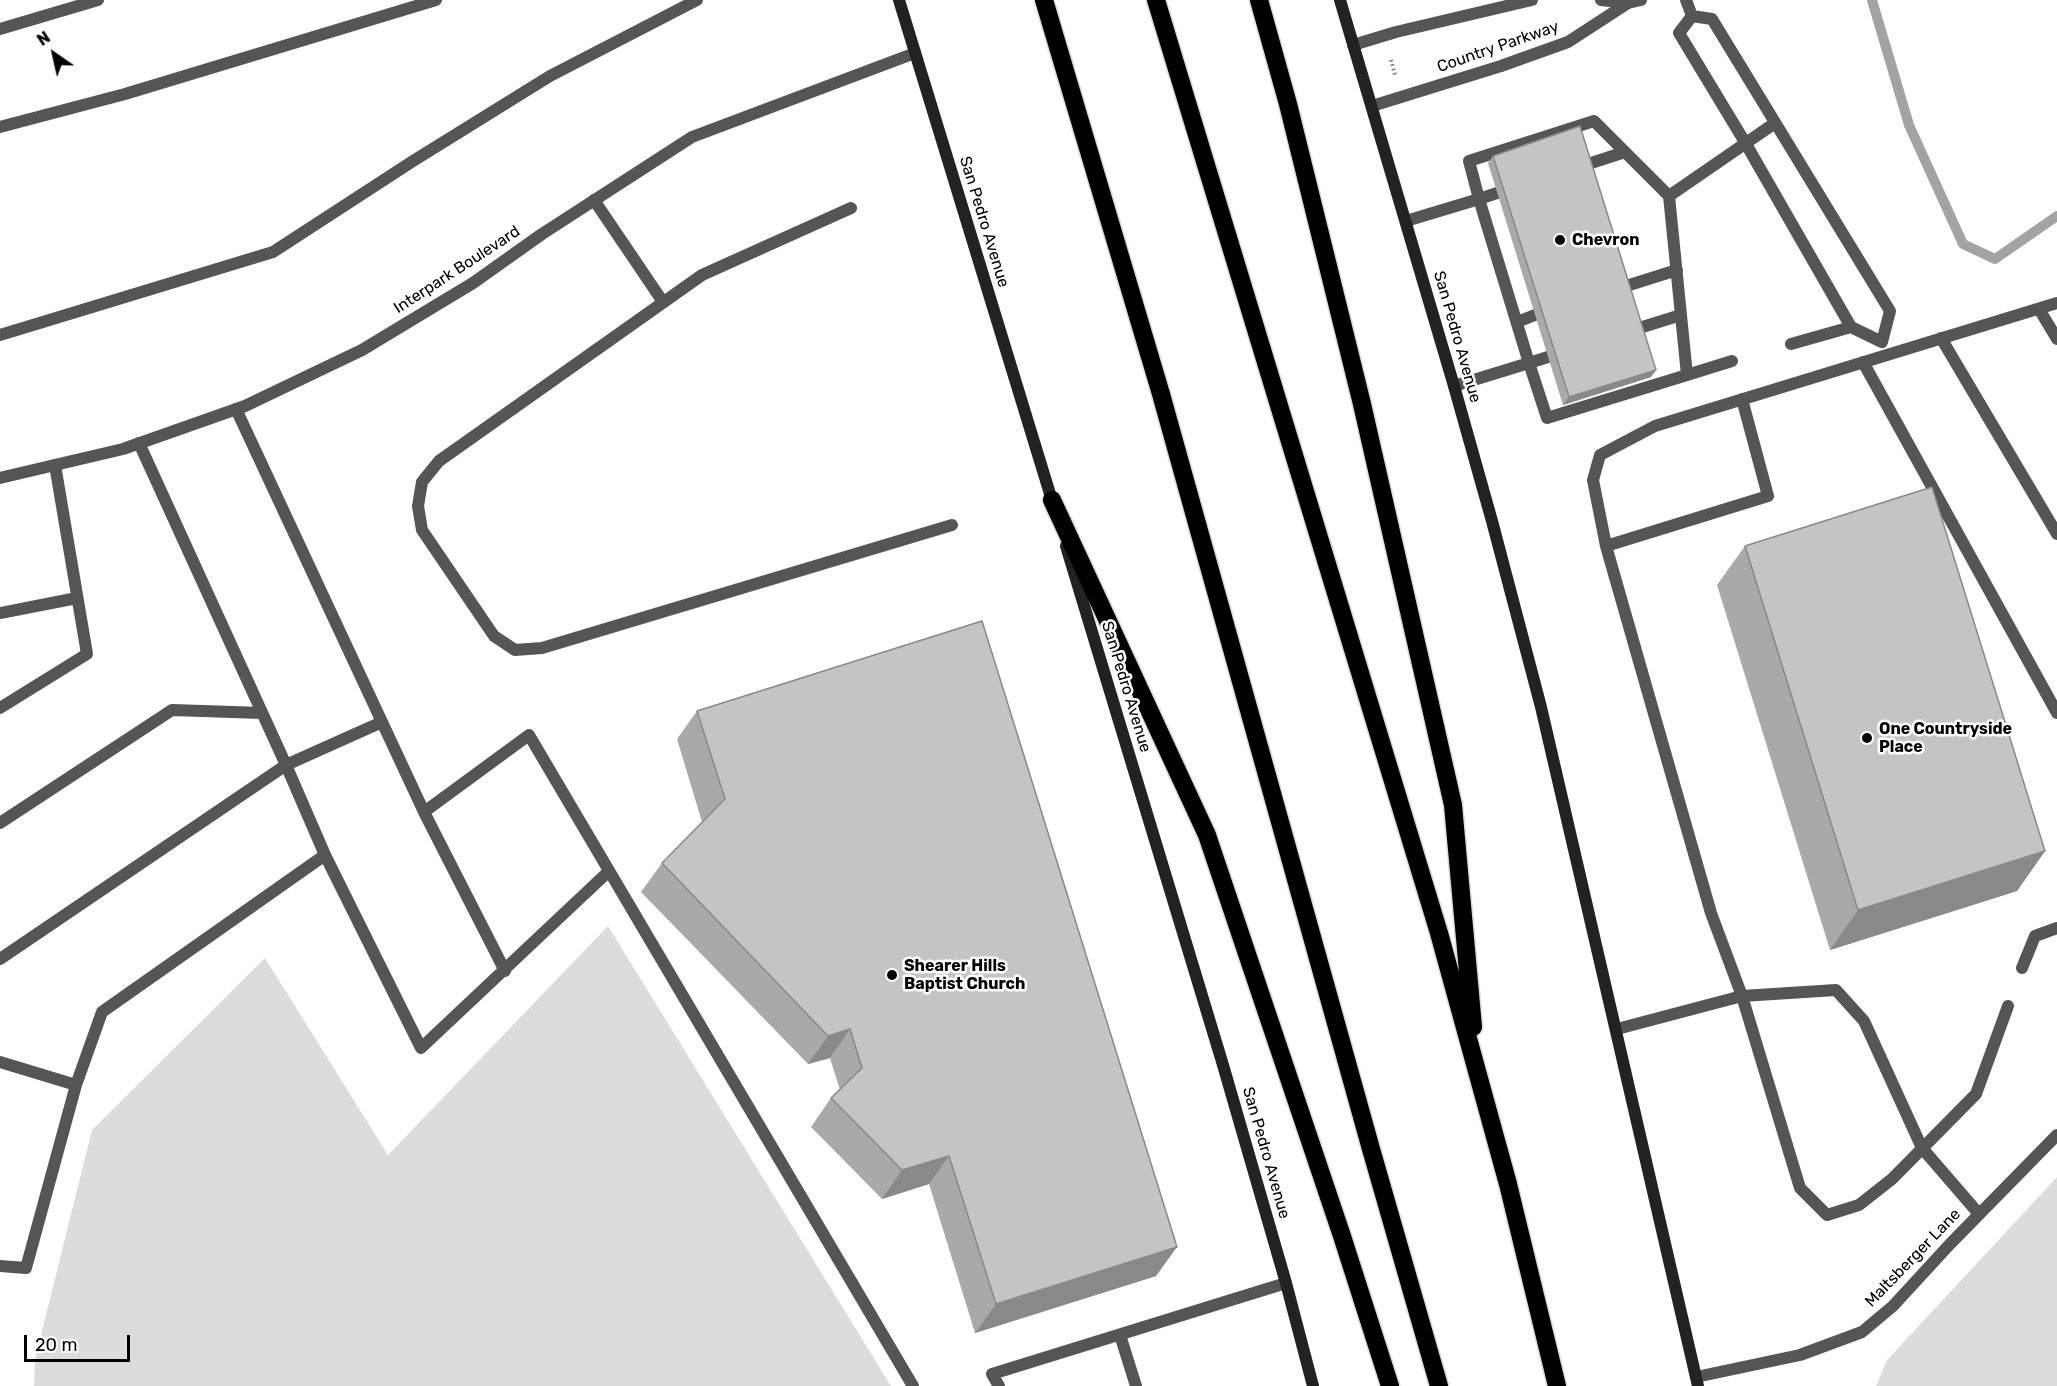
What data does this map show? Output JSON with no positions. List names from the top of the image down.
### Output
{
  "streets": {
    "main road": ["San Pedro Avenue"],
    "street": ["Country Parkway", "Interpark Boulevard", "Maltsberger Lane"]
  },
  "crossings": [
    ["Country Parkway", "San Pedro Avenue"],
    ["San Pedro Avenue", "Interpark Boulevard"],
    ["San Pedro Avenue", "Maltsberger Lane"]
  ],
  "places": ["Chevron", "One Countryside Place", "Shearer Hills Baptist Church"],
  "scale_bar": "20 m",
  "north": "top left"
}
